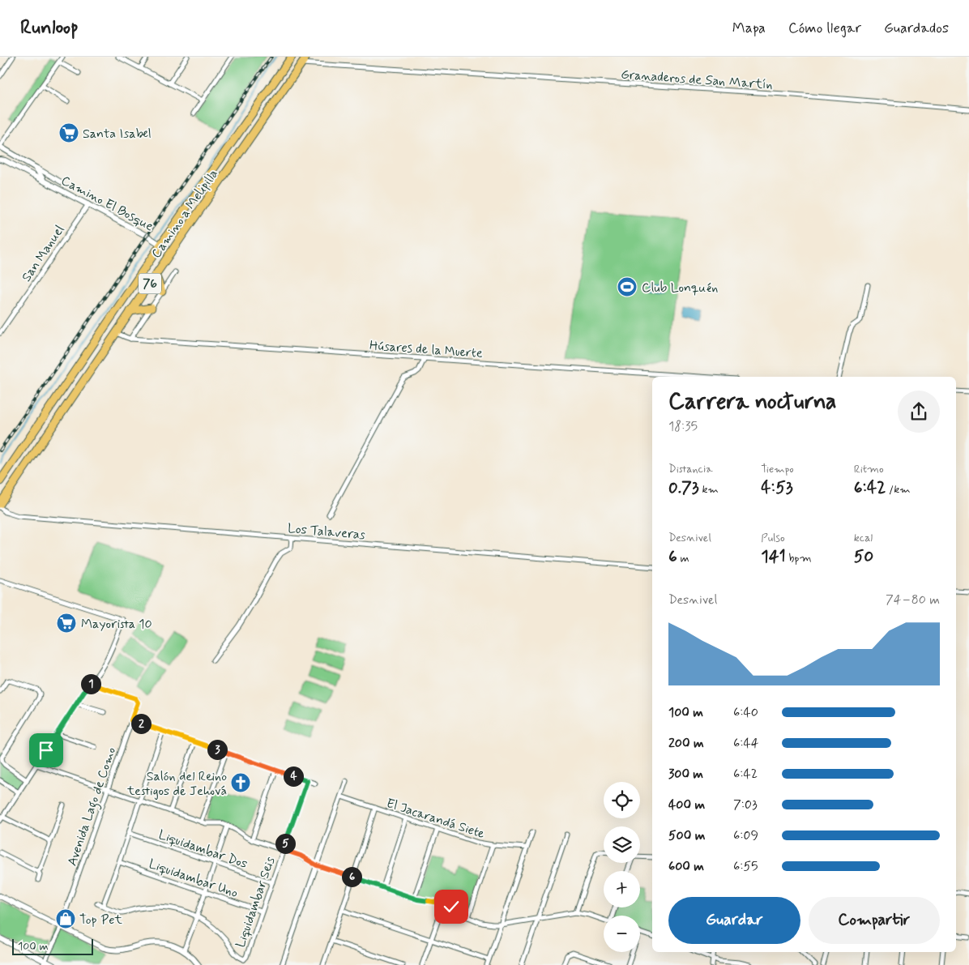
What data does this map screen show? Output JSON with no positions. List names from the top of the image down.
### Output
{
  "streets": {
    "main road": ["Camino a Melipilla", "76"],
    "street": [
      "Granaderos de San Martín",
      "Camino El Bosque",
      "San Manuel",
      "Húsares de la Muerte",
      "Los Talaveras",
      "Avenida Lago de Como",
      "El Jacarandá Siete",
      "Liquidambar Dos",
      "Liquidambar Uno",
      "Liquidambar Seis"
    ]
  },
  "crossings": [
    ["Granaderos de San Martín", "Camino a Melipilla"],
    ["Camino El Bosque", "Camino a Melipilla"],
    ["Camino El Bosque", "San Manuel"],
    ["Camino a Melipilla", "Húsares de la Muerte"],
    ["Liquidambar Dos", "Liquidambar Seis"],
    ["Liquidambar Uno", "Liquidambar Seis"]
  ],
  "places": {
    "supermarket": ["Santa Isabel", "Mayorista 10"],
    "sports": ["Club Lonquén"],
    "church": ["Salón del Reino testigos de Jehová"],
    "shop": ["Top Pet"]
  },
  "scale_bar": "100 m",
  "page": {
    "header": "Runloop",
    "nav": ["Mapa", "Cómo llegar", "Guardados"],
    "heading": ["Carrera nocturna", "18:35"],
    "stats": [
      ["Distancia", "0.73 km"],
      ["Tiempo", "4:53"],
      ["Ritmo", "6:42 /km"],
      ["Desnivel", "6 m"],
      ["Pulso", "141 bpm"],
      ["kcal", "50"]
    ],
    "chart": ["Desnivel", "74–80 m"],
    "pins": [
      "1",
      "2",
      "3",
      "4",
      "5",
      "6"
    ],
    "list": [
      {
        "name": "100 m",
        "note": "6:40"
      },
      {
        "name": "200 m",
        "note": "6:44"
      },
      {
        "name": "300 m",
        "note": "6:42"
      },
      {
        "name": "400 m",
        "note": "7:03"
      },
      {
        "name": "500 m",
        "note": "6:09"
      },
      {
        "name": "600 m",
        "note": "6:55"
      }
    ],
    "map_buttons": ["+", "−"],
    "buttons": ["Guardar", "Compartir"],
    "scale": "100 m"
  }
}
